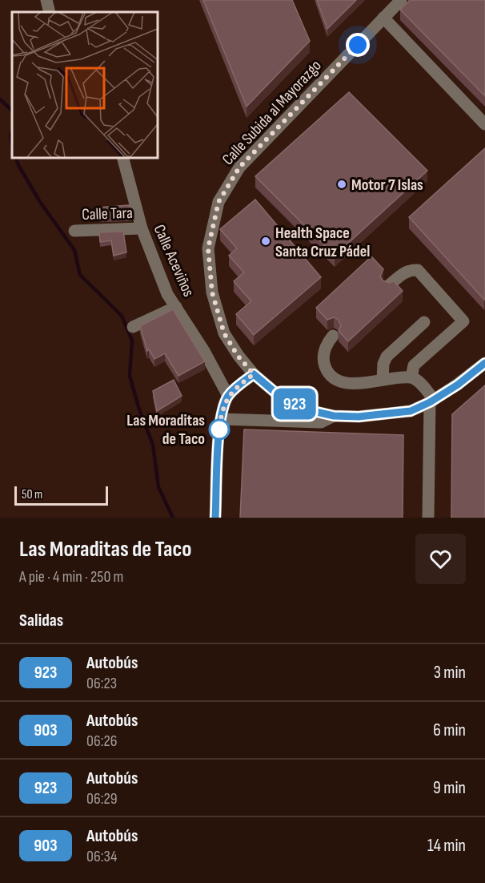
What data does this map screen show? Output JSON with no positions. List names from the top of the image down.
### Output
{
  "streets": {
    "street": ["Calle Subida al Mayorazgo", "Calle Tara", "Calle Aceviños"]
  },
  "crossings": [
    ["Calle Tara", "Calle Aceviños"]
  ],
  "places": ["Motor 7 Islas", "Health Space Santa Cruz Pádel", "Las Moraditas de Taco"],
  "lines": ["bus line 923"],
  "scale_bar": "50 m",
  "page": {
    "on_map": "923",
    "scale": "50 m",
    "heading": [
      ["Las Moraditas de Taco", "A pie · 4 min · 250 m"],
      "Salidas"
    ],
    "list": [
      {
        "mark": "923",
        "name": "Autobús",
        "note": "06:23",
        "value": "3 min"
      },
      {
        "mark": "903",
        "name": "Autobús",
        "note": "06:26",
        "value": "6 min"
      },
      {
        "mark": "923",
        "name": "Autobús",
        "note": "06:29",
        "value": "9 min"
      },
      {
        "mark": "903",
        "name": "Autobús",
        "note": "06:34",
        "value": "14 min"
      }
    ]
  }
}
